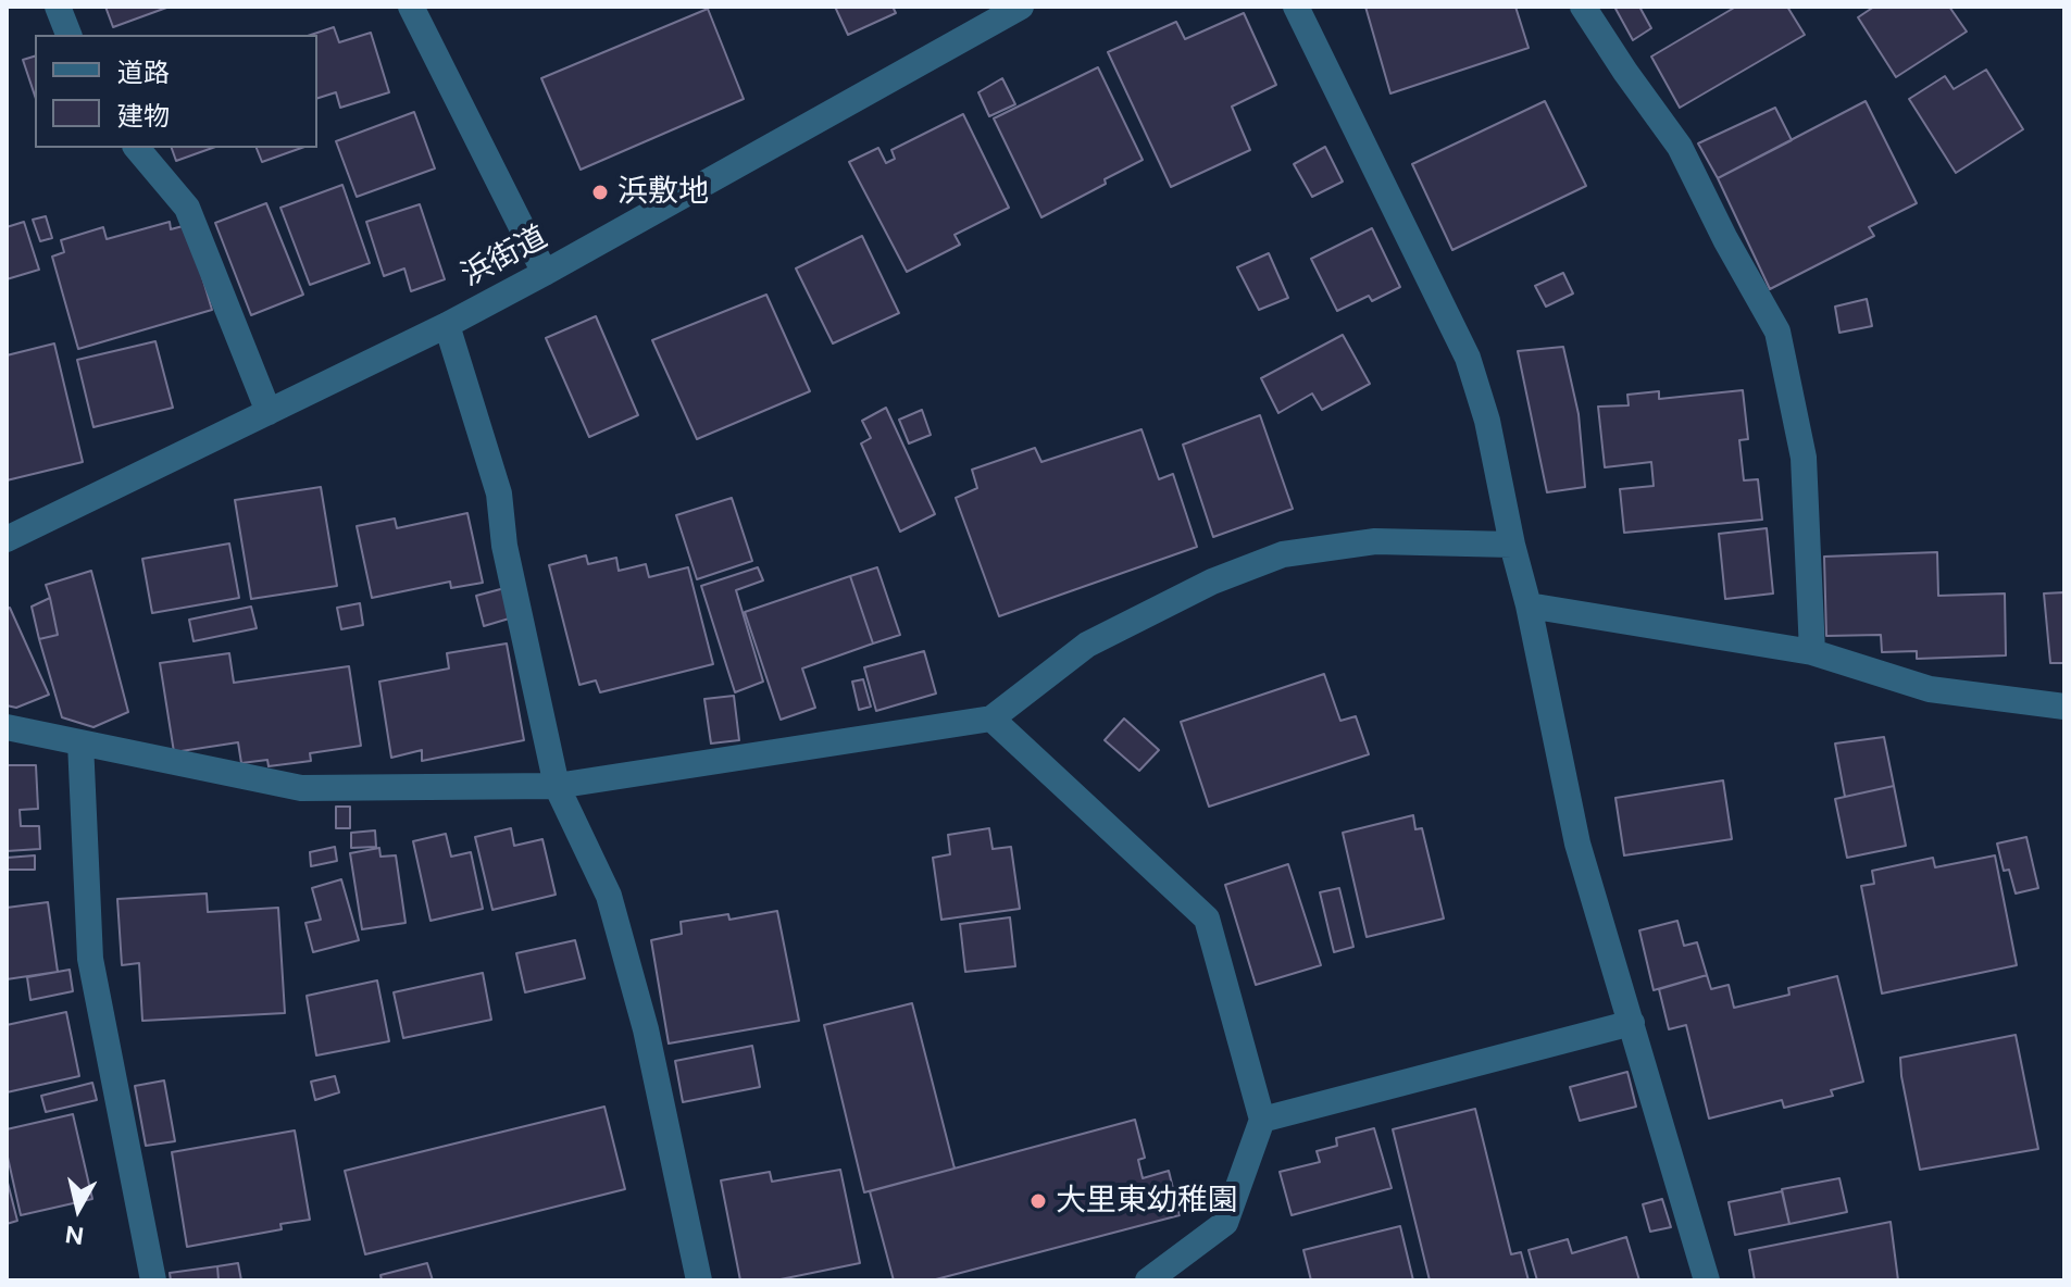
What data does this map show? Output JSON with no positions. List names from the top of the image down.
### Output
{
  "streets": {
    "street": ["浜街道"]
  },
  "places": ["浜敷地", "大里東幼稚園"],
  "legend": ["道路", "建物"],
  "north": "bottom"
}
